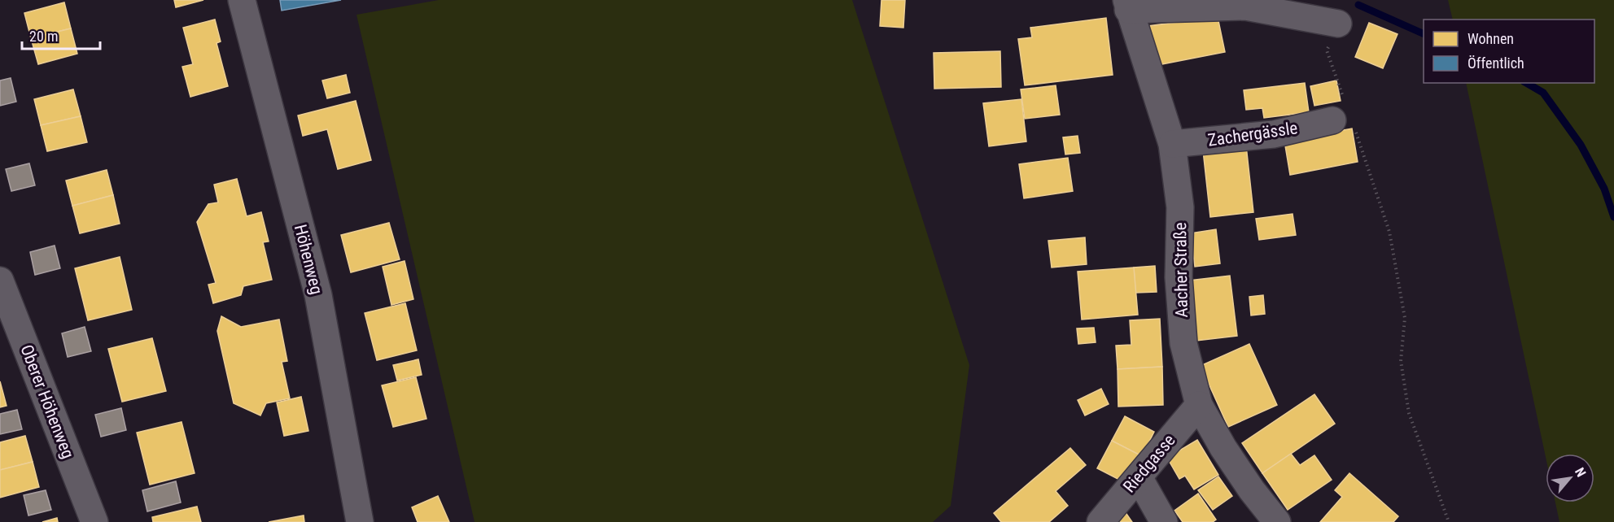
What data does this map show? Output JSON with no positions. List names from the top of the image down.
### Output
{
  "streets": {
    "street": [
      "Zachergässle",
      "Höhenweg",
      "Aacher Straße",
      "Oberer Höhenweg",
      "Riedgasse"
    ]
  },
  "crossings": [
    ["Zachergässle", "Aacher Straße"],
    ["Aacher Straße", "Riedgasse"]
  ],
  "legend": ["Wohnen", "Öffentlich"],
  "scale_bar": "20 m",
  "north": "top right"
}
